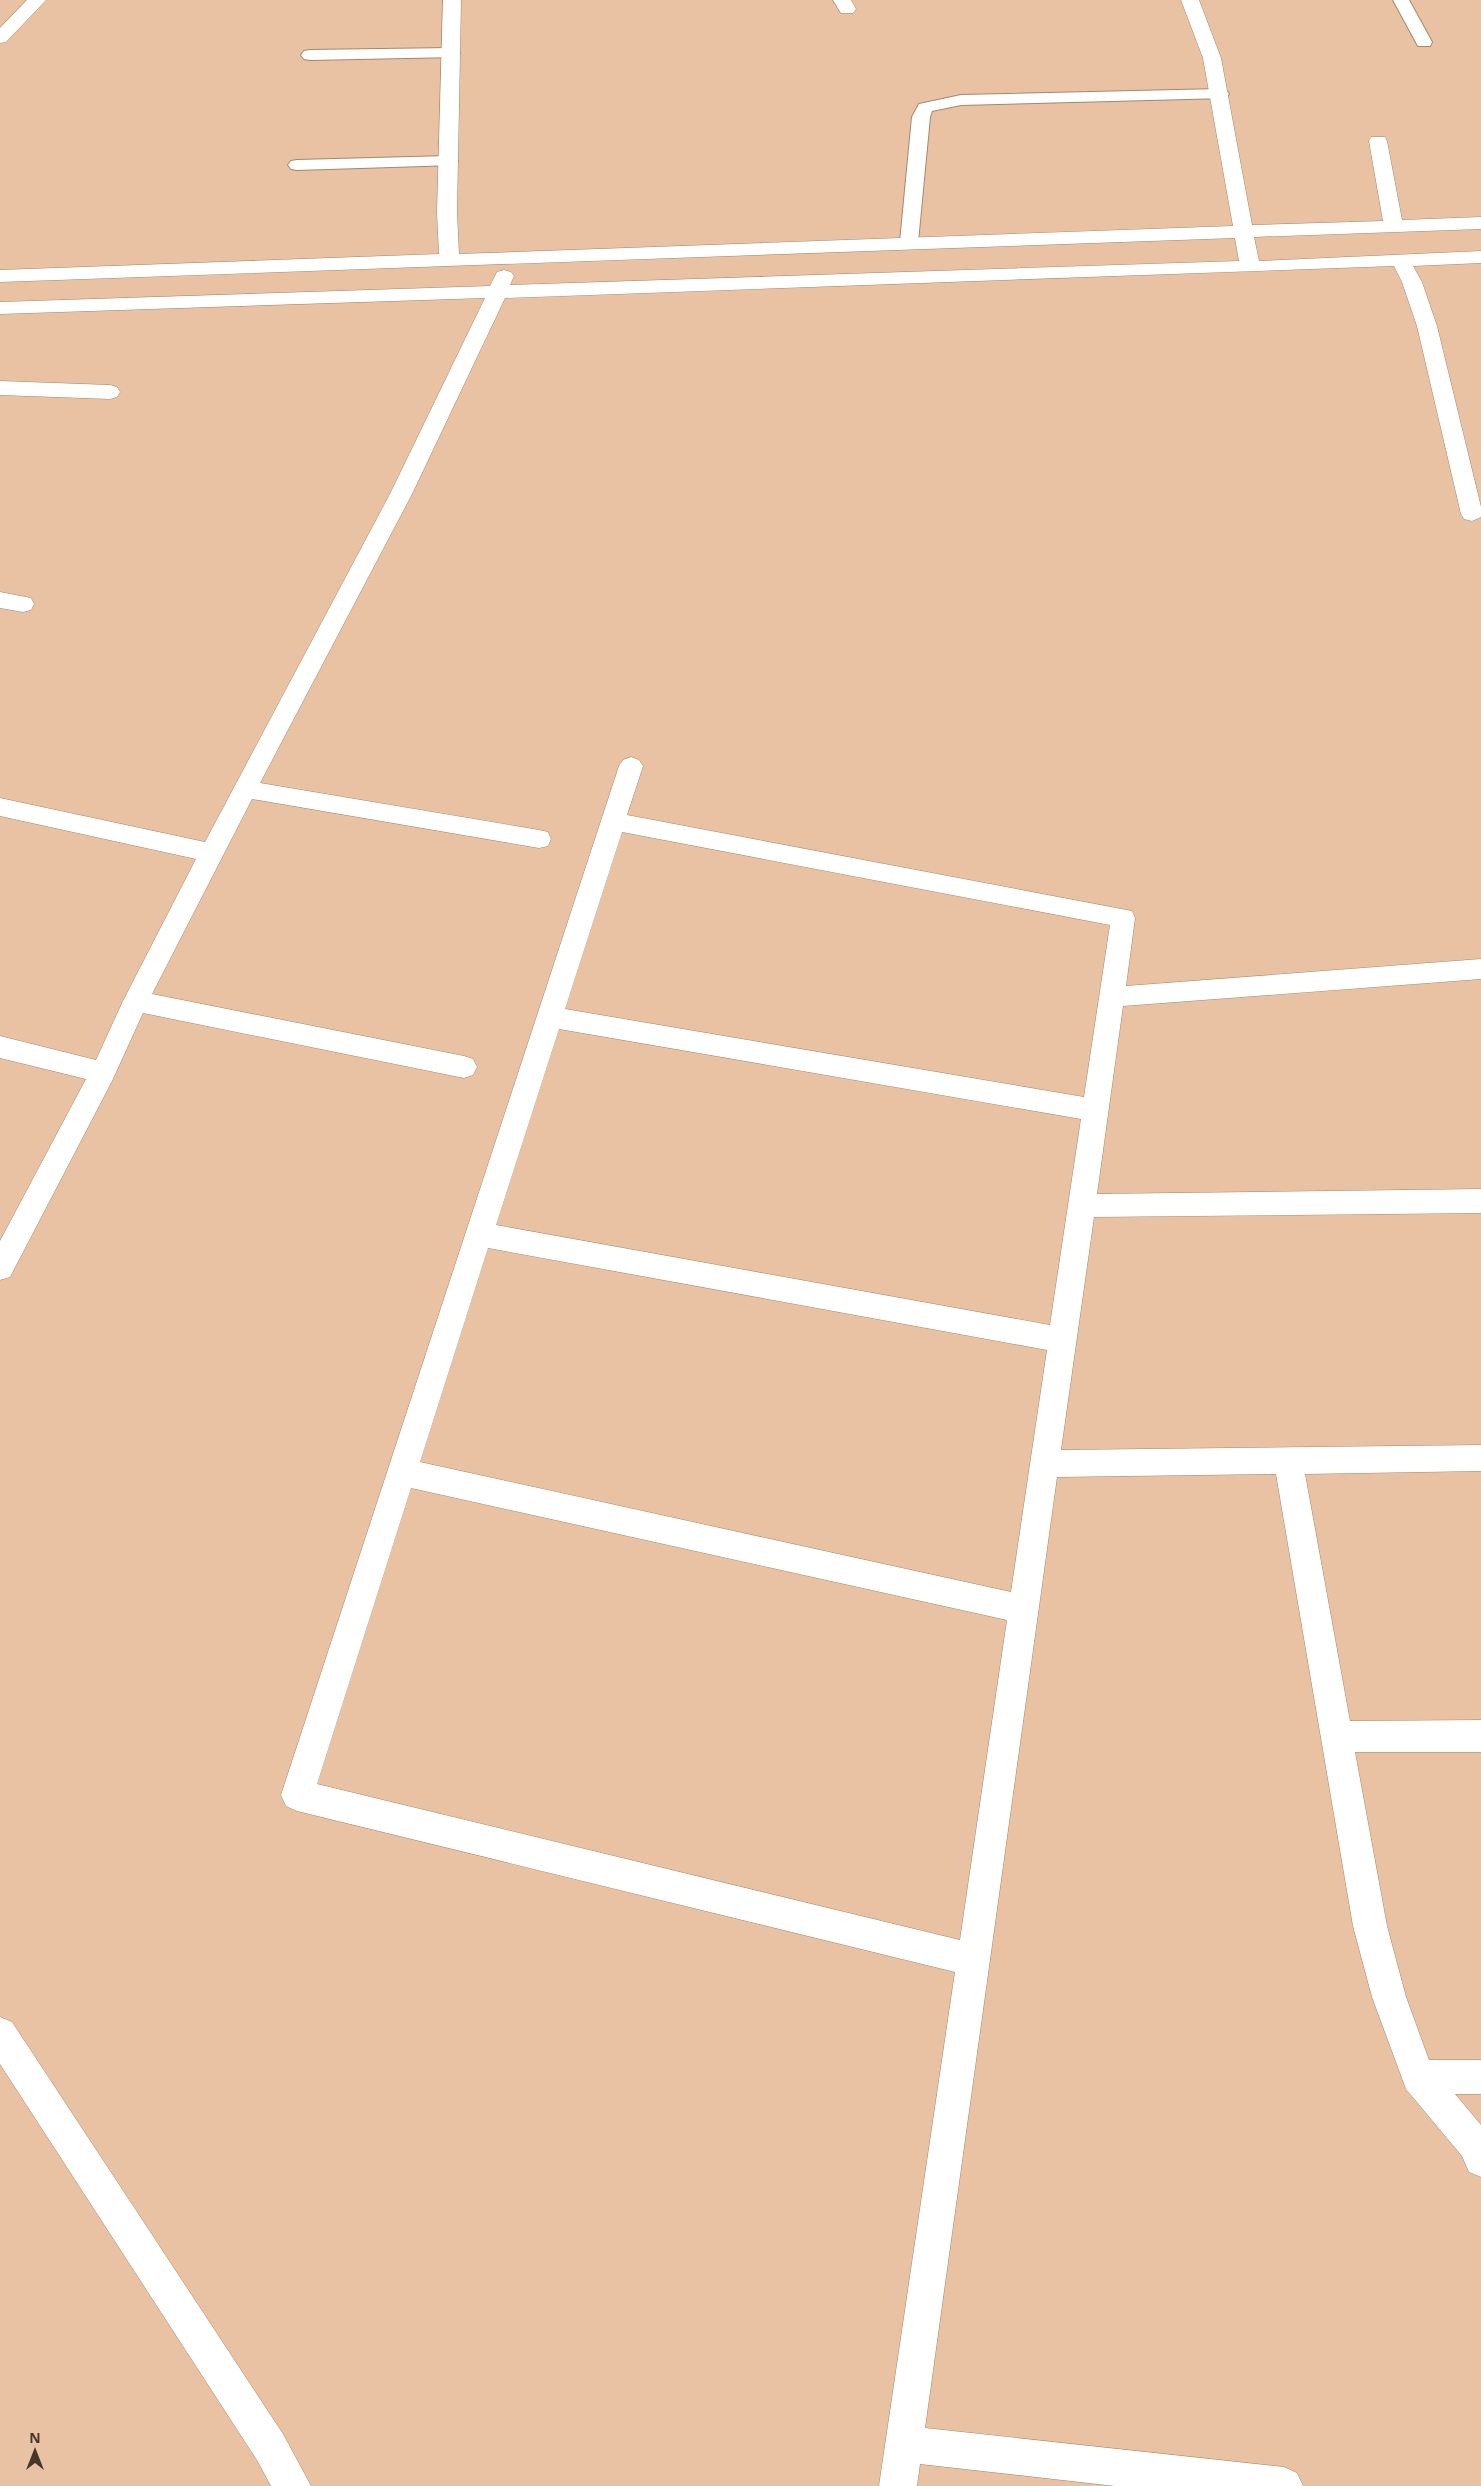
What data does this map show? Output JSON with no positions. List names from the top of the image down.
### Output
{
  "north": "top"
}
